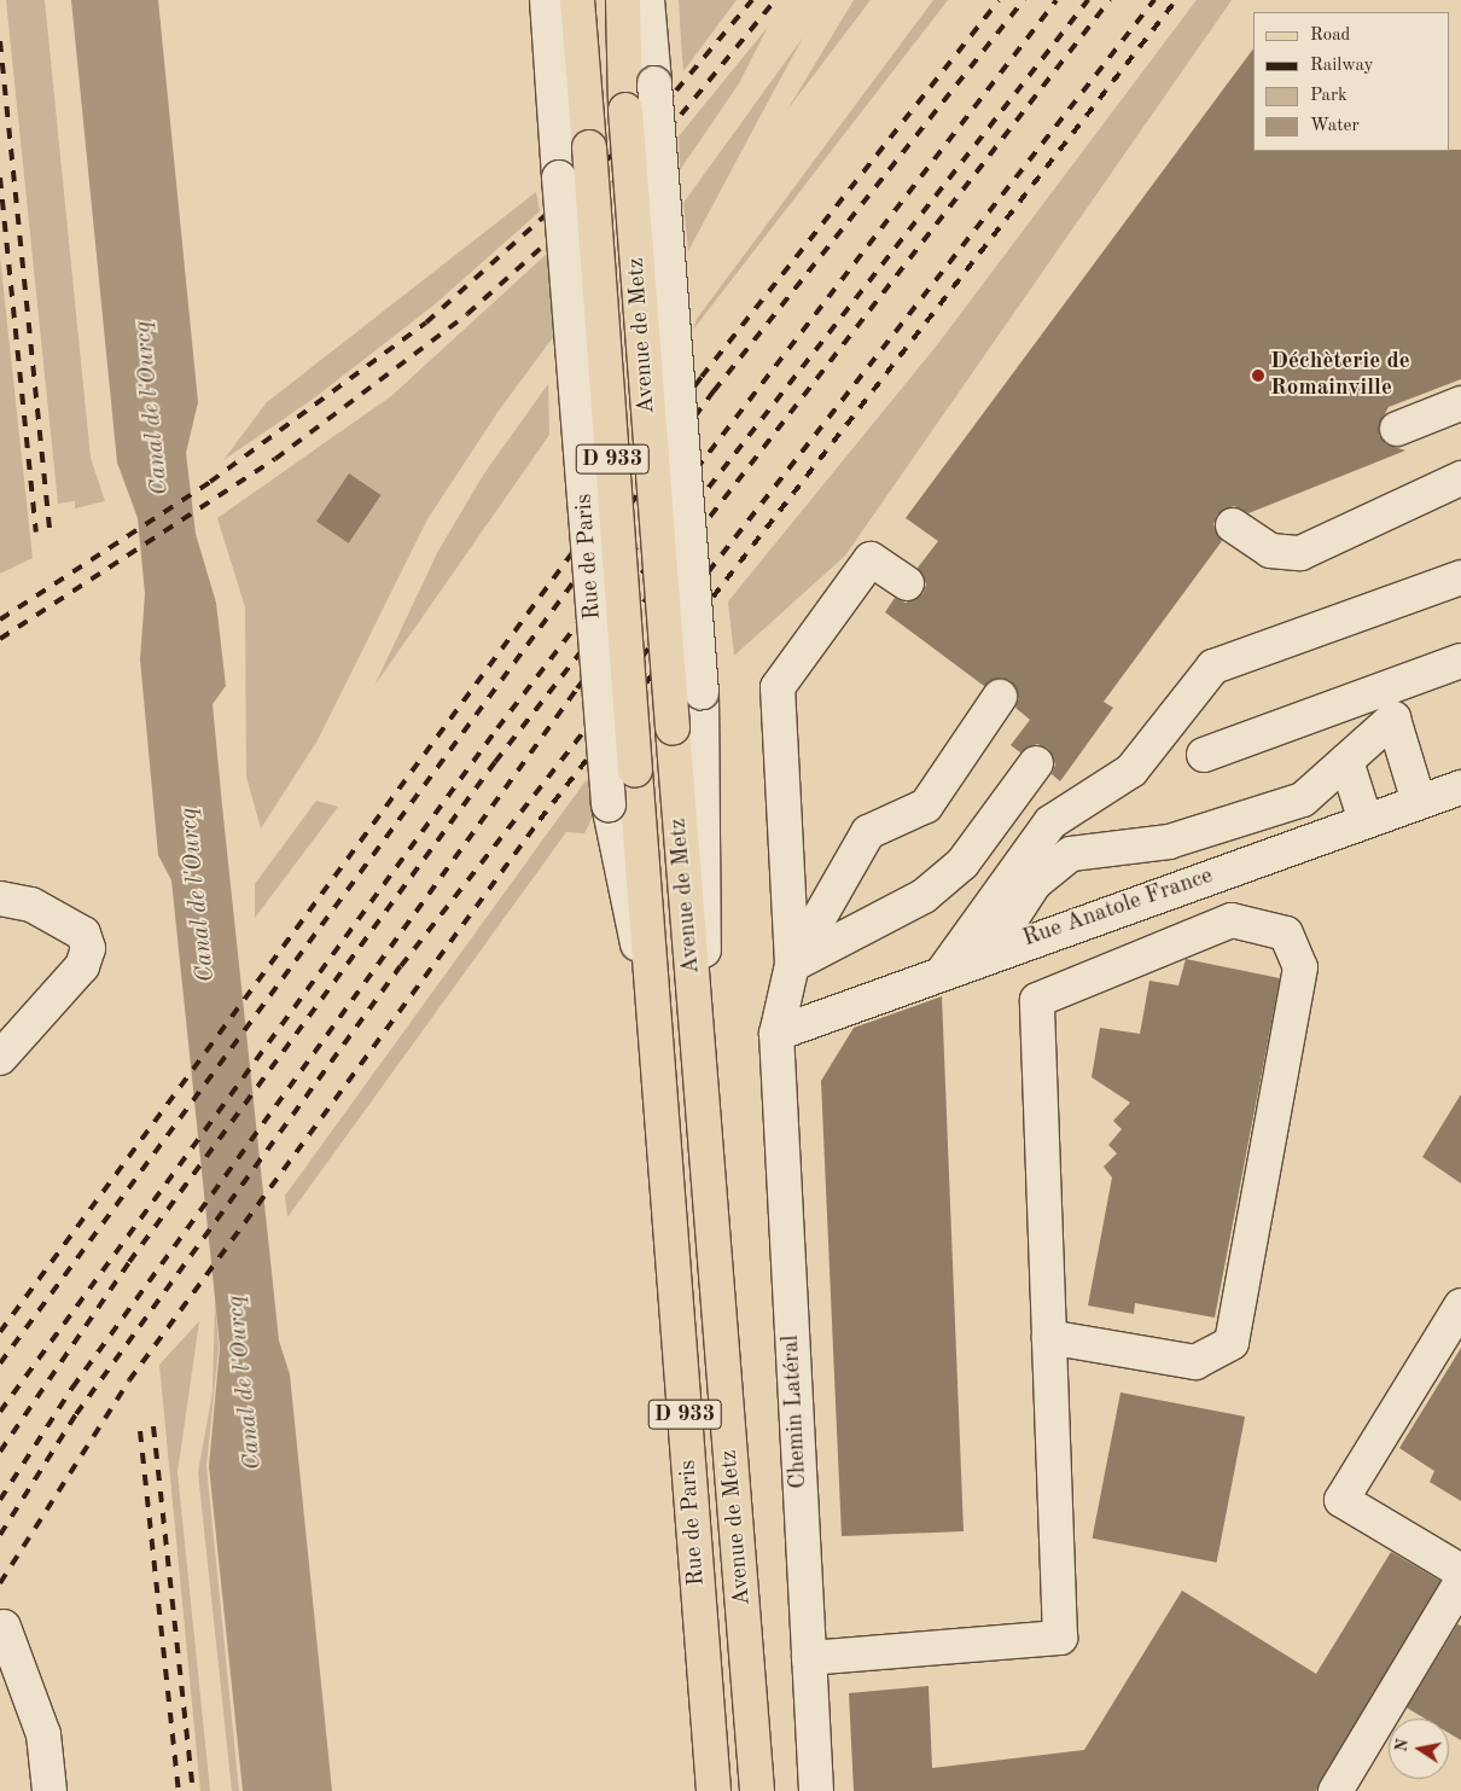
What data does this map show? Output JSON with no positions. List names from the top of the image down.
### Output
{
  "streets": {
    "main road": ["Avenue de Metz", "D 933", "Rue de Paris"],
    "street": ["Rue Anatole France", "Chemin Latéral"]
  },
  "crossings": [
    ["Rue Anatole France", "Chemin Latéral"]
  ],
  "water": ["Canal de l'Ourcq"],
  "places": ["Déchèterie de Romainville"],
  "legend": [
    "Road",
    "Railway",
    "Park",
    "Water"
  ],
  "north": "left"
}
